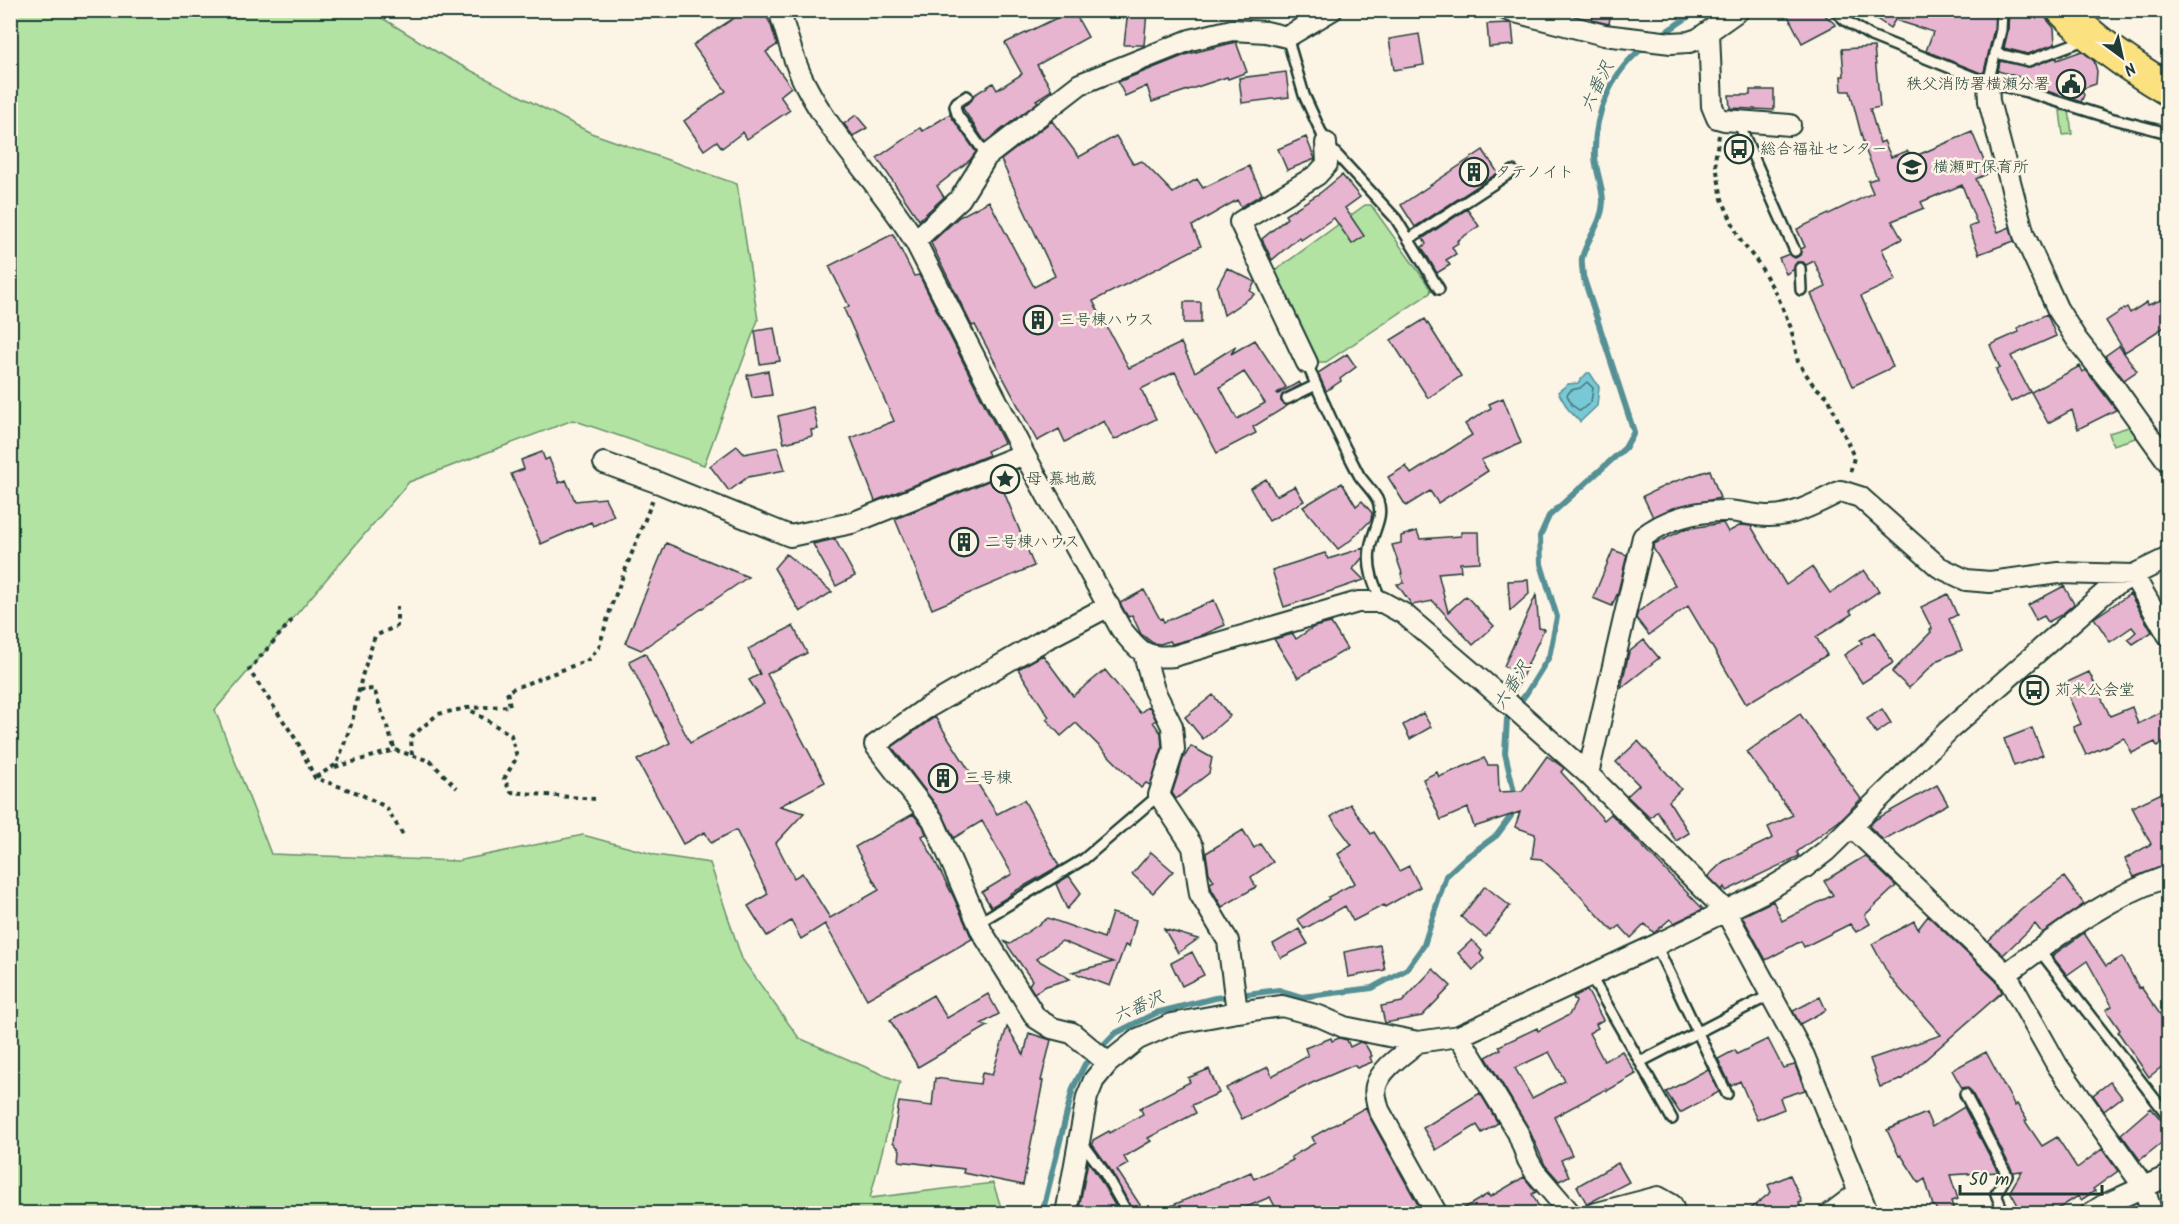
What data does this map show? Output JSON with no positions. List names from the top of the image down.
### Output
{
  "water": ["六番沢"],
  "places": {
    "public building": ["秩父消防署横瀬分署"],
    "bus stop": ["総合福祉センター", "苅米公会堂"],
    "school or university": ["横瀬町保育所"],
    "building": [
      "タテノイト",
      "三号棟ハウス",
      "二号棟ハウス",
      "三号棟"
    ],
    "place": ["母 慕地蔵"]
  },
  "scale_bar": "50 m",
  "north": "bottom right"
}
